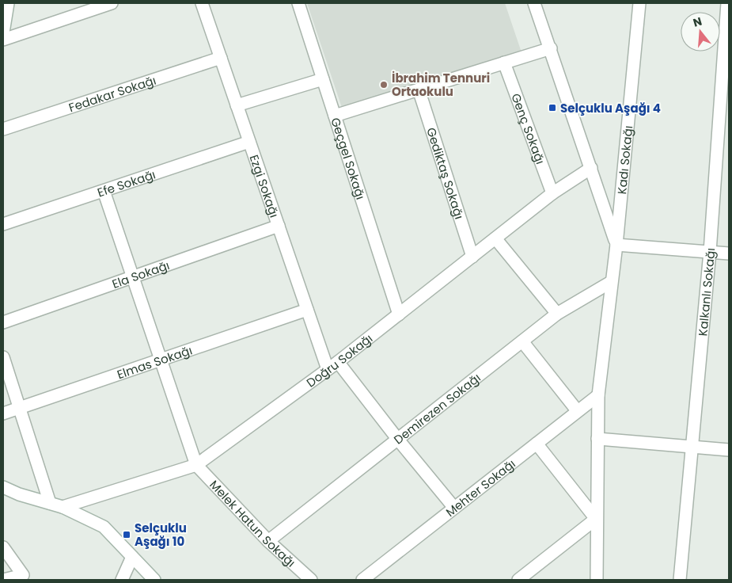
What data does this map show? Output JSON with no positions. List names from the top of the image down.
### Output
{
  "streets": {
    "street": [
      "Fedakar Sokağı",
      "Genç Sokağı",
      "Geçgel Sokağı",
      "Kadı Sokağı",
      "Gediktaş Sokağı",
      "Efe Sokağı",
      "Ezgi Sokağı",
      "Ela Sokağı",
      "Kalkanlı Sokağı",
      "Doğru Sokağı",
      "Elmas Sokağı",
      "Demirezen Sokağı",
      "Mehter Sokağı",
      "Melek Hatun Sokağı"
    ]
  },
  "crossings": [
    ["Fedakar Sokağı", "Ezgi Sokağı"],
    ["Genç Sokağı", "Doğru Sokağı"],
    ["Geçgel Sokağı", "Doğru Sokağı"],
    ["Kadı Sokağı", "Demirezen Sokağı"],
    ["Kadı Sokağı", "Mehter Sokağı"],
    ["Gediktaş Sokağı", "Doğru Sokağı"],
    ["Efe Sokağı", "Ezgi Sokağı"],
    ["Ezgi Sokağı", "Ela Sokağı"],
    ["Ezgi Sokağı", "Doğru Sokağı"],
    ["Ezgi Sokağı", "Elmas Sokağı"],
    ["Doğru Sokağı", "Melek Hatun Sokağı"],
    ["Demirezen Sokağı", "Melek Hatun Sokağı"]
  ],
  "places": {
    "other": ["İbrahim Tennuri Ortaokulu"],
    "transit": ["Selçuklu Aşağı 4", "Selçuklu Aşağı 10"]
  },
  "north": "top"
}
